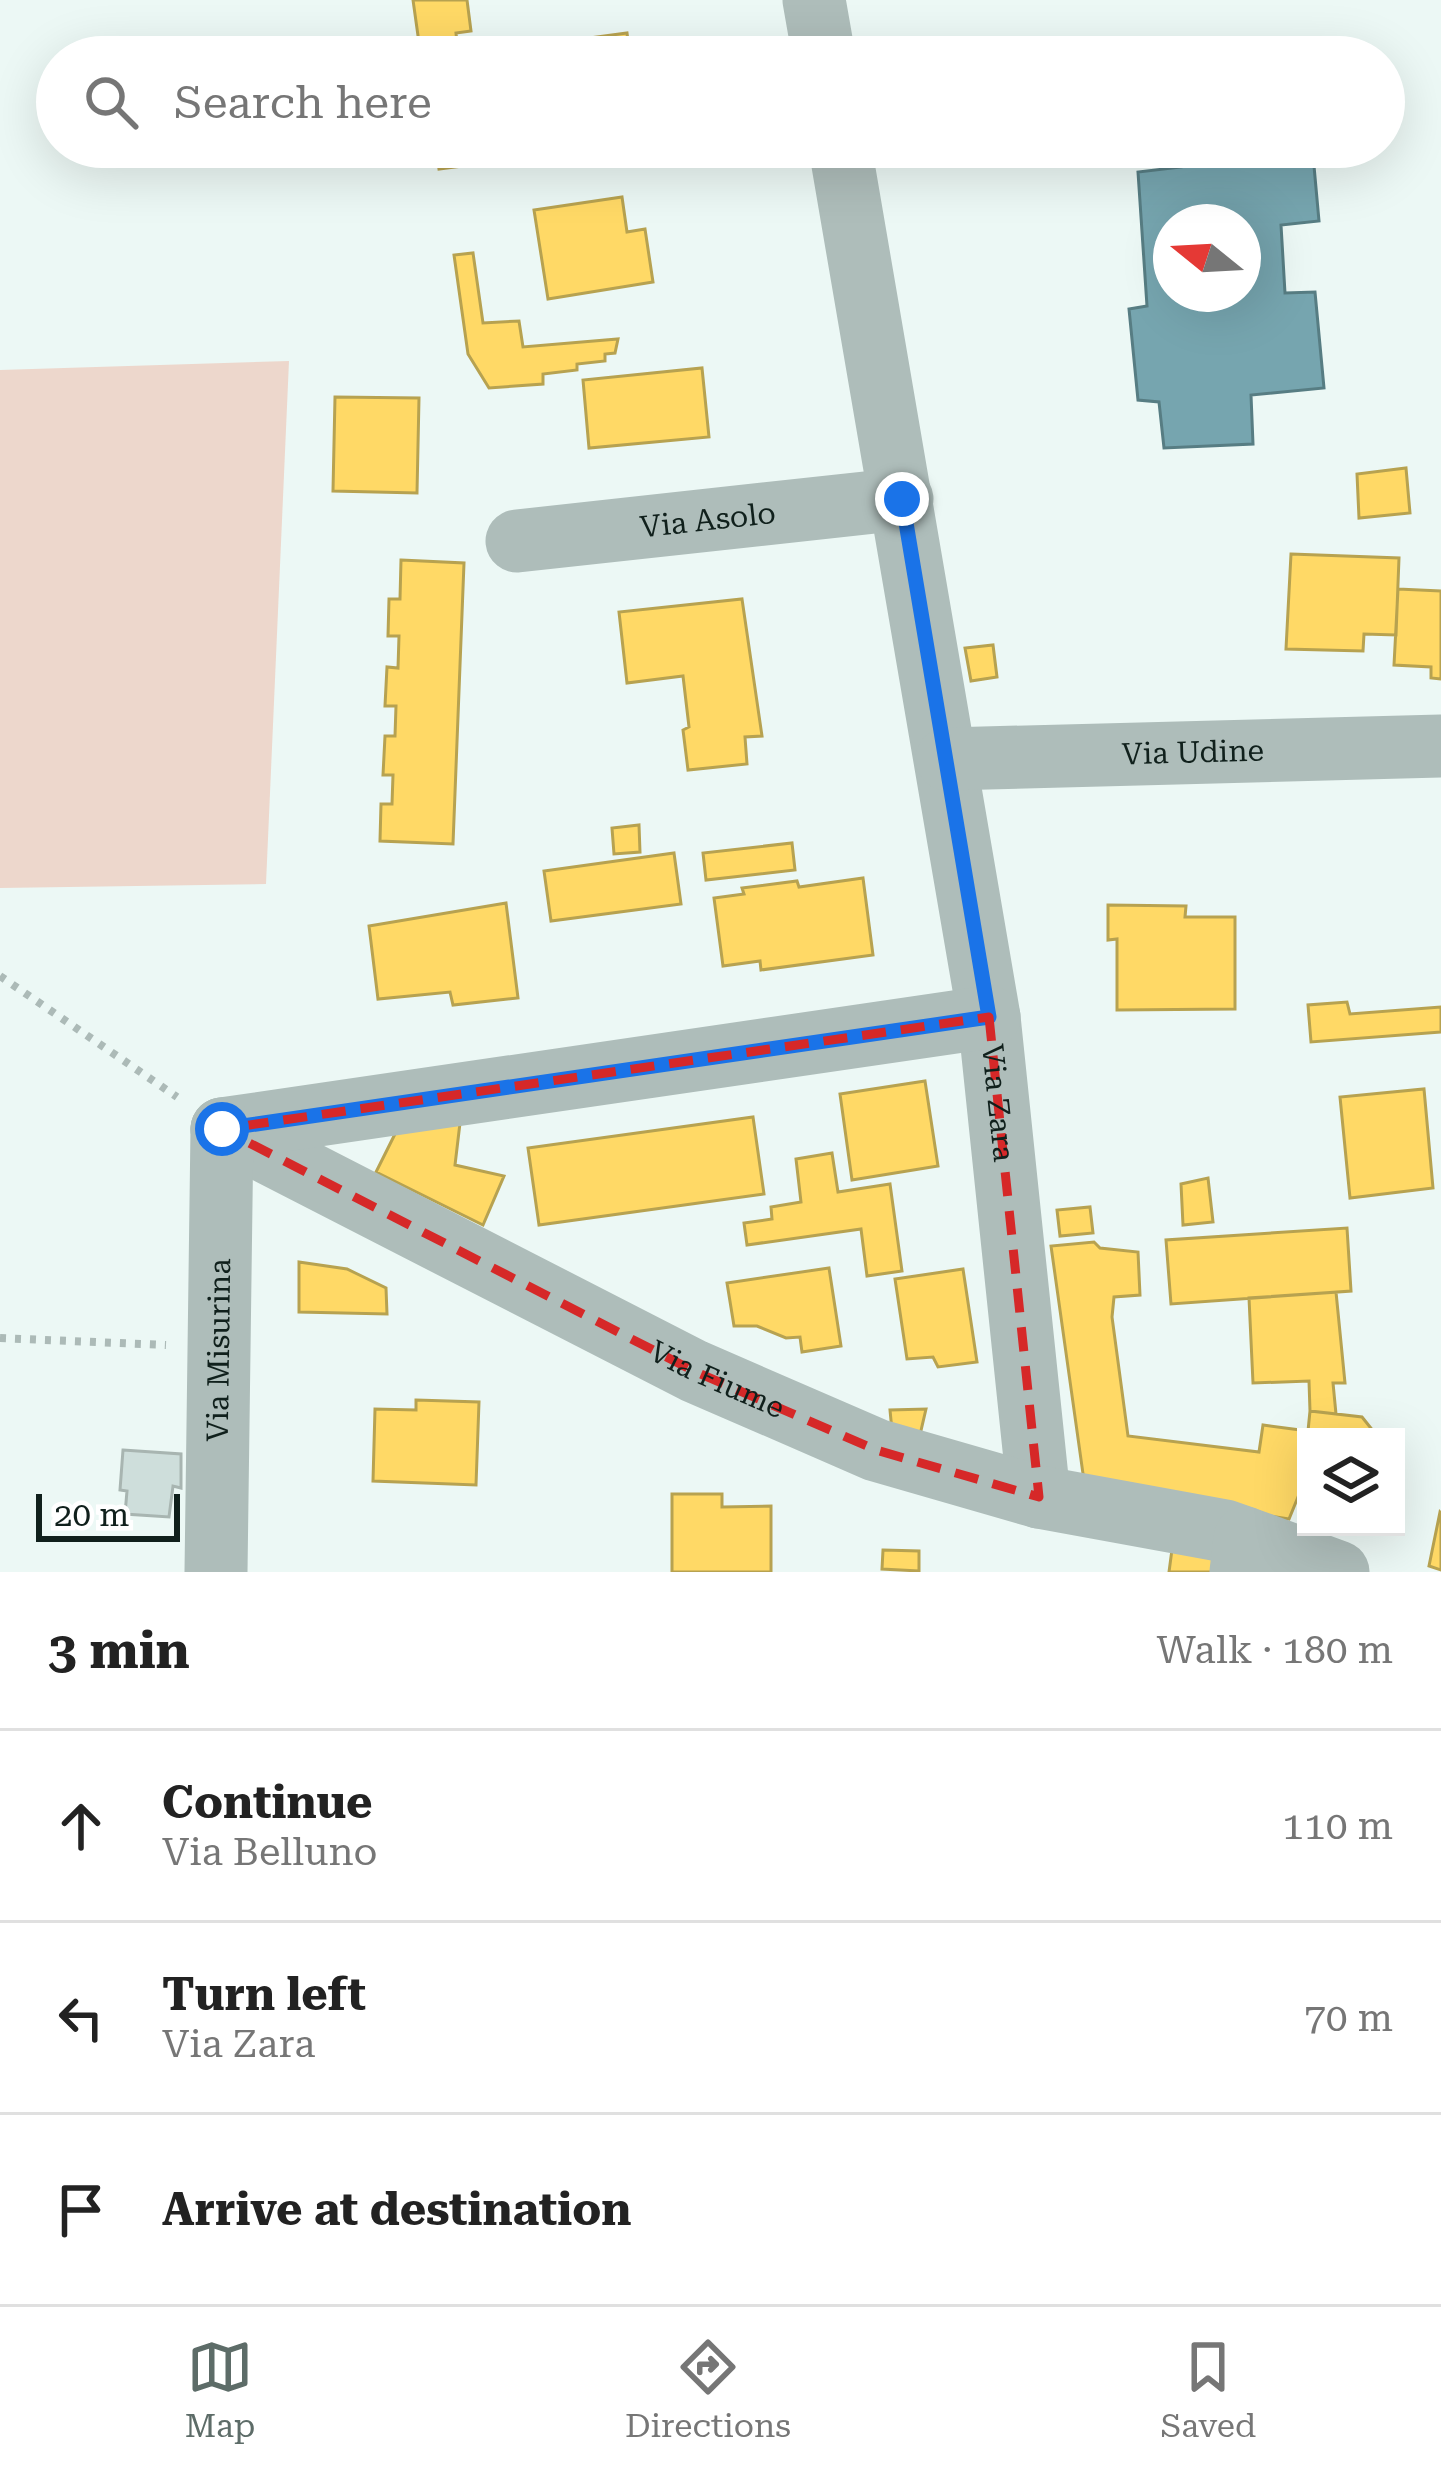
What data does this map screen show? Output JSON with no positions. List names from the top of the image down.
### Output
{
  "streets": {
    "street": [
      "Via Asolo",
      "Via Udine",
      "Via Zara",
      "Via Misurina",
      "Via Fiume"
    ]
  },
  "crossings": [
    ["Via Asolo", "Via Zara"],
    ["Via Udine", "Via Zara"],
    ["Via Zara", "Via Fiume"],
    ["Via Misurina", "Via Fiume"]
  ],
  "scale_bar": "20 m",
  "north": "left",
  "page": {
    "search": "Search here",
    "scale": "20 m",
    "heading": ["3 min", "Walk · 180 m"],
    "list": [
      ["Continue", "Via Belluno", "110 m"],
      ["Turn left", "Via Zara", "70 m"],
      "Arrive at destination"
    ],
    "nav": ["Map", "Directions", "Saved"]
  }
}
